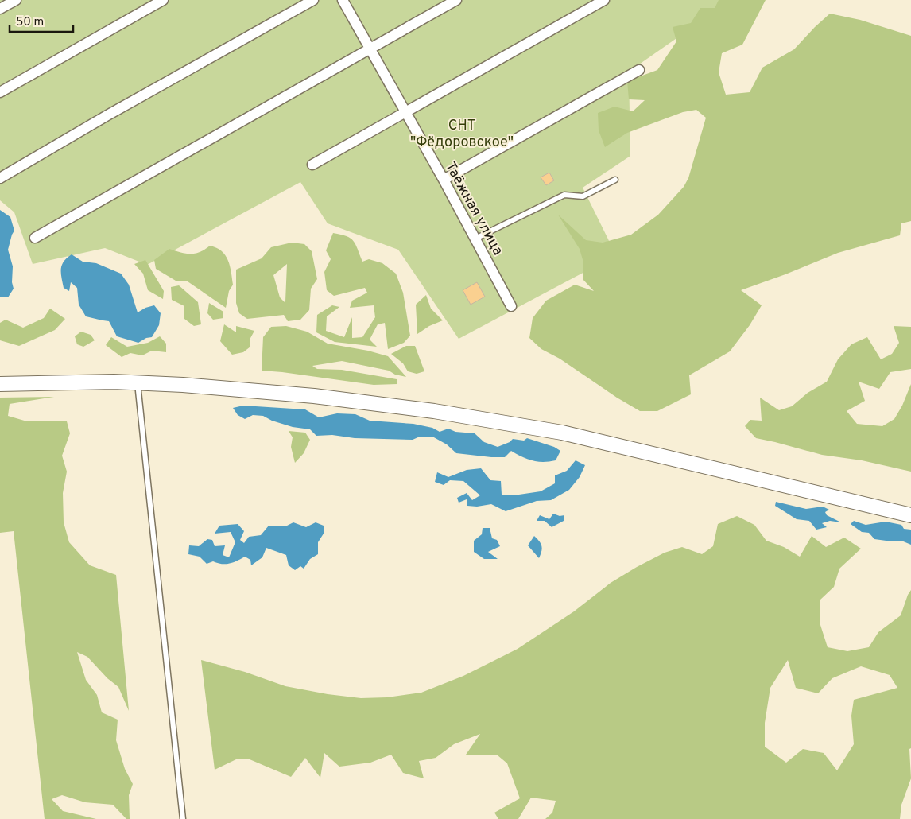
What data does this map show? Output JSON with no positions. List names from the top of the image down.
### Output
{
  "streets": {
    "street": ["Таёжная улица"]
  },
  "parks": ["СНТ \"Фёдоровское\""],
  "scale_bar": "50 m"
}
